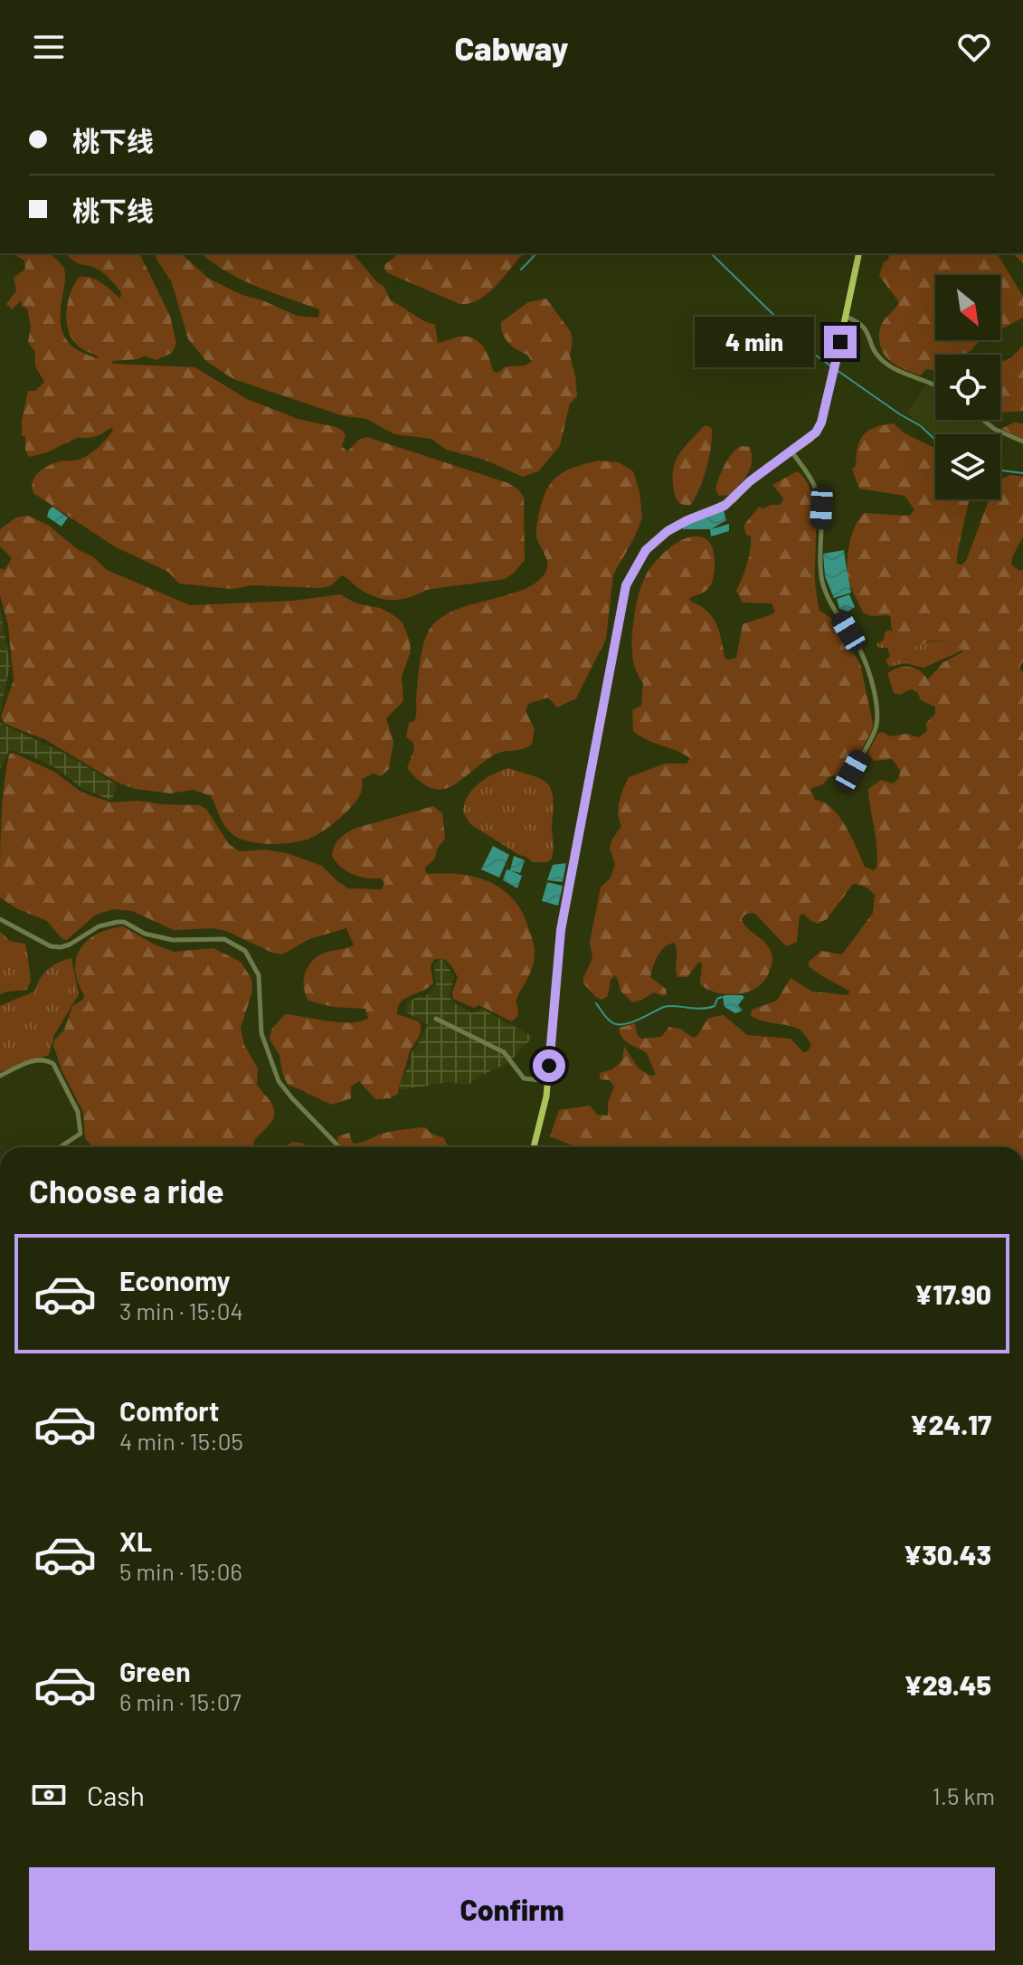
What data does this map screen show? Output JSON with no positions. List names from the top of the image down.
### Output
{
  "north": "bottom right",
  "page": {
    "header": "Cabway",
    "banner": ["桃下线", "桃下线"],
    "bubble": "4 min",
    "heading": "Choose a ride",
    "list": [
      {
        "name": "Economy",
        "note": "3 min · 15:04",
        "value": "¥17.90"
      },
      {
        "name": "Comfort",
        "note": "4 min · 15:05",
        "value": "¥24.17"
      },
      {
        "name": "XL",
        "note": "5 min · 15:06",
        "value": "¥30.43"
      },
      {
        "name": "Green",
        "note": "6 min · 15:07",
        "value": "¥29.45"
      }
    ],
    "pay": ["Cash", "1.5 km"],
    "buttons": "Confirm"
  }
}
